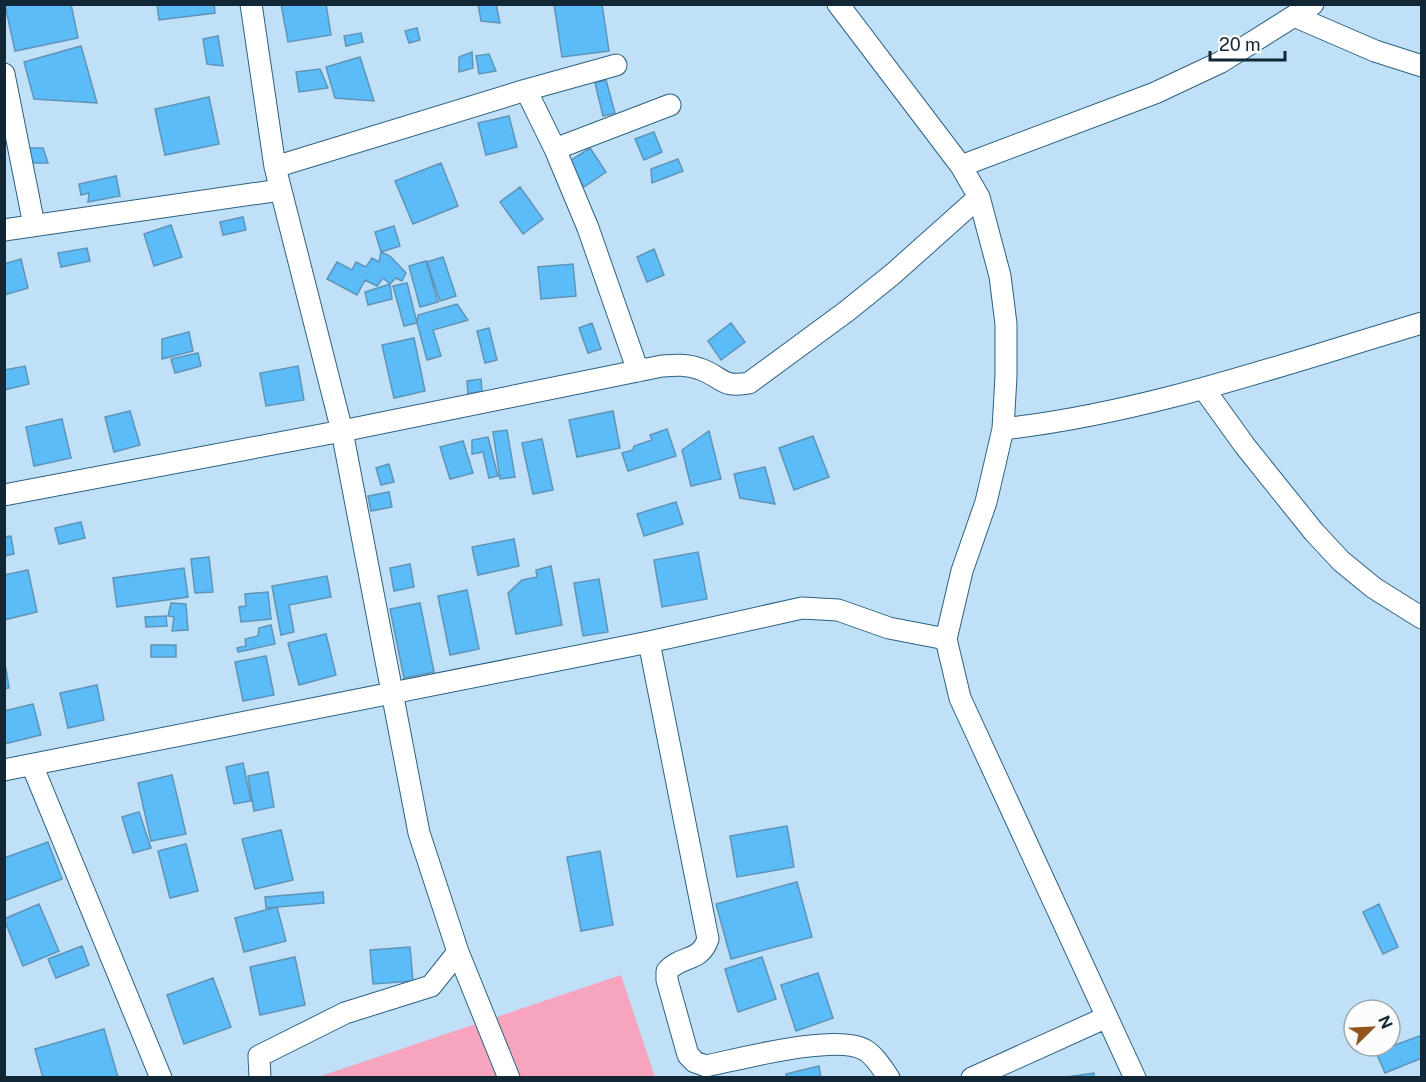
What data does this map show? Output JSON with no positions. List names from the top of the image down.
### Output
{
  "scale_bar": "20 m",
  "north": "top right"
}
